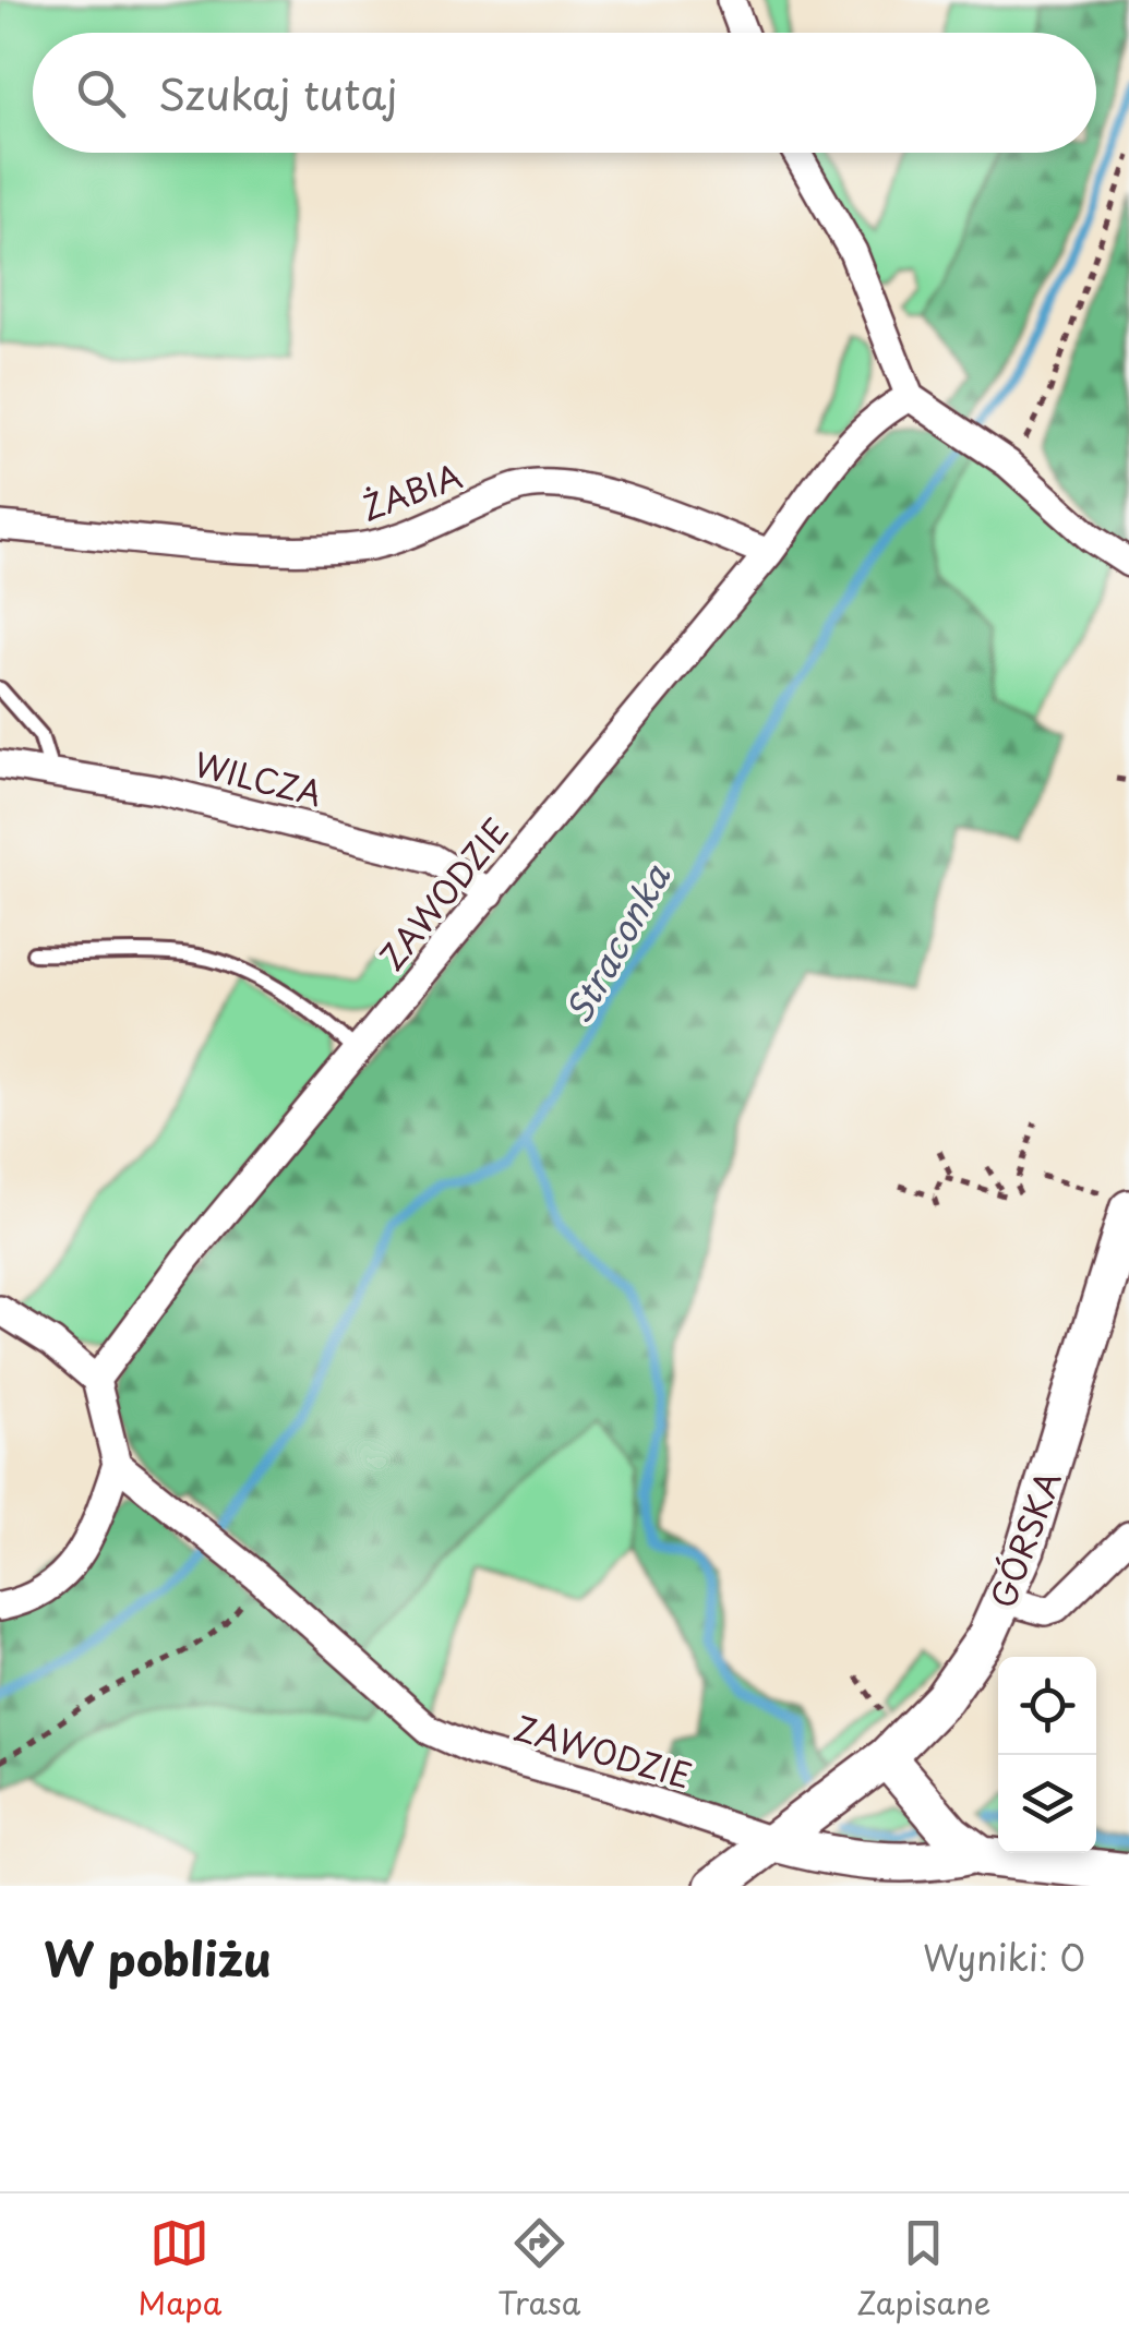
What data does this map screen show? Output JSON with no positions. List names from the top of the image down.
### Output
{
  "streets": {
    "street": [
      "ŻABIA",
      "WILCZA",
      "ZAWODZIE",
      "GÓRSKA"
    ]
  },
  "crossings": [
    ["ŻABIA", "ZAWODZIE"],
    ["WILCZA", "ZAWODZIE"],
    ["ZAWODZIE", "GÓRSKA"]
  ],
  "water": ["Straconka"],
  "page": {
    "search": "Szukaj tutaj",
    "heading": ["W pobliżu", "Wyniki: 0"],
    "nav": ["Mapa", "Trasa", "Zapisane"]
  }
}
